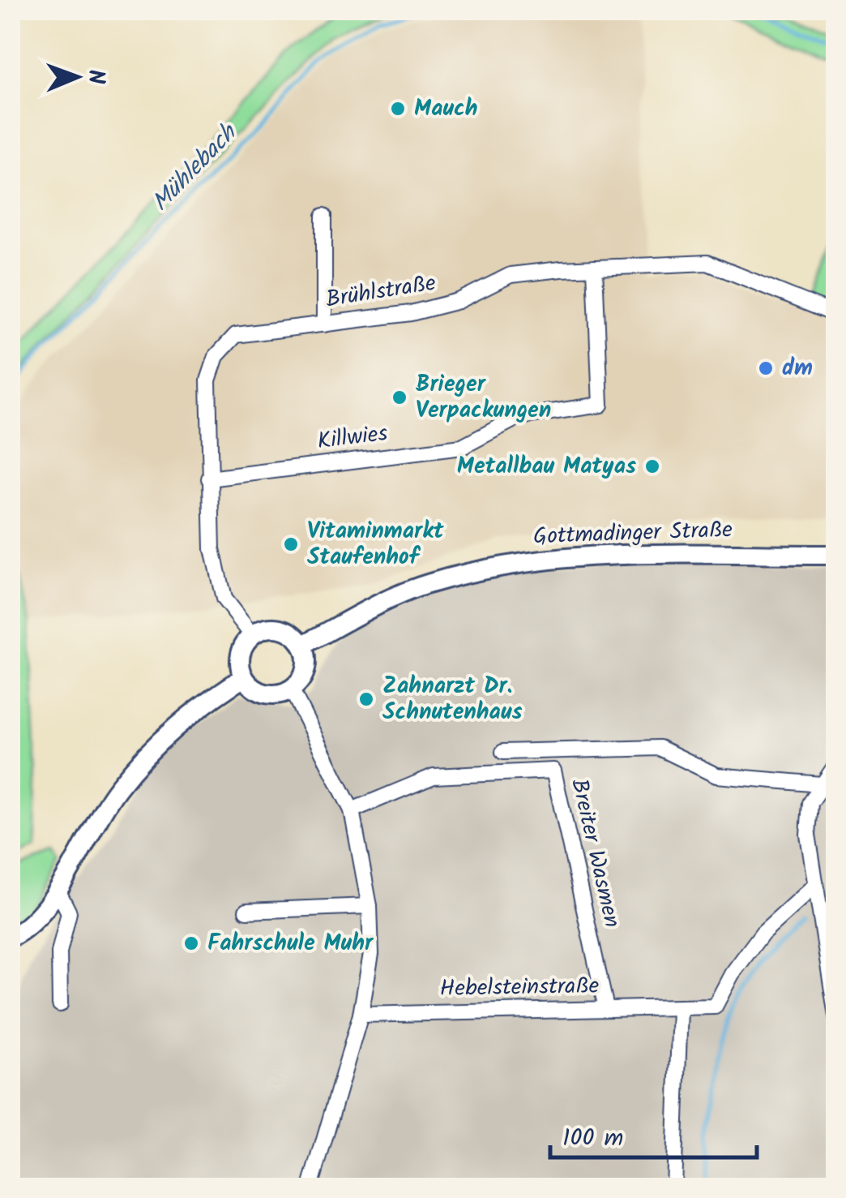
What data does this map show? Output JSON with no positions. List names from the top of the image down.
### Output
{
  "streets": {
    "main road": ["Gottmadinger Straße"],
    "street": [
      "Brühlstraße",
      "Killwies",
      "Breiter Wasmen",
      "Hebelsteinstraße"
    ]
  },
  "crossings": [
    ["Brühlstraße", "Killwies"],
    ["Brühlstraße", "Gottmadinger Straße"],
    ["Breiter Wasmen", "Hebelsteinstraße"]
  ],
  "water": ["Mühlebach"],
  "places": [
    "Mauch",
    "dm",
    "Brieger Verpackungen",
    "Metallbau Matyas",
    "Vitaminmarkt Staufenhof",
    "Zahnarzt Dr. Schnutenhaus",
    "Fahrschule Muhr"
  ],
  "scale_bar": "100 m",
  "north": "right"
}
